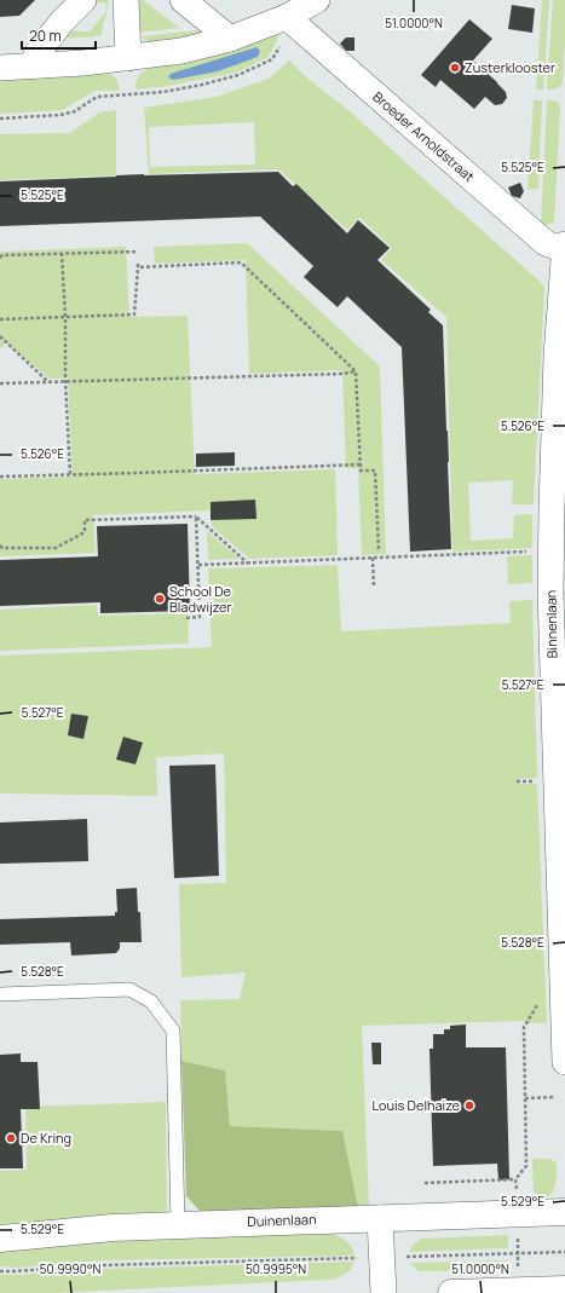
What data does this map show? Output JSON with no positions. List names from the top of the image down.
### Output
{
  "streets": {
    "street": ["Broeder Arnoldstraat", "Binnenlaan", "Duinenlaan"]
  },
  "crossings": [
    ["Broeder Arnoldstraat", "Binnenlaan"]
  ],
  "places": [
    "Zusterklooster",
    "School De Bladwijzer",
    "Louis Delhaize",
    "De Kring"
  ],
  "scale_bar": "20 m",
  "coordinates": [
    "51.0000°N",
    "5.525°E",
    "5.526°E",
    "5.527°E",
    "5.528°E",
    "5.529°E",
    "50.9990°N",
    "50.9995°N"
  ]
}
